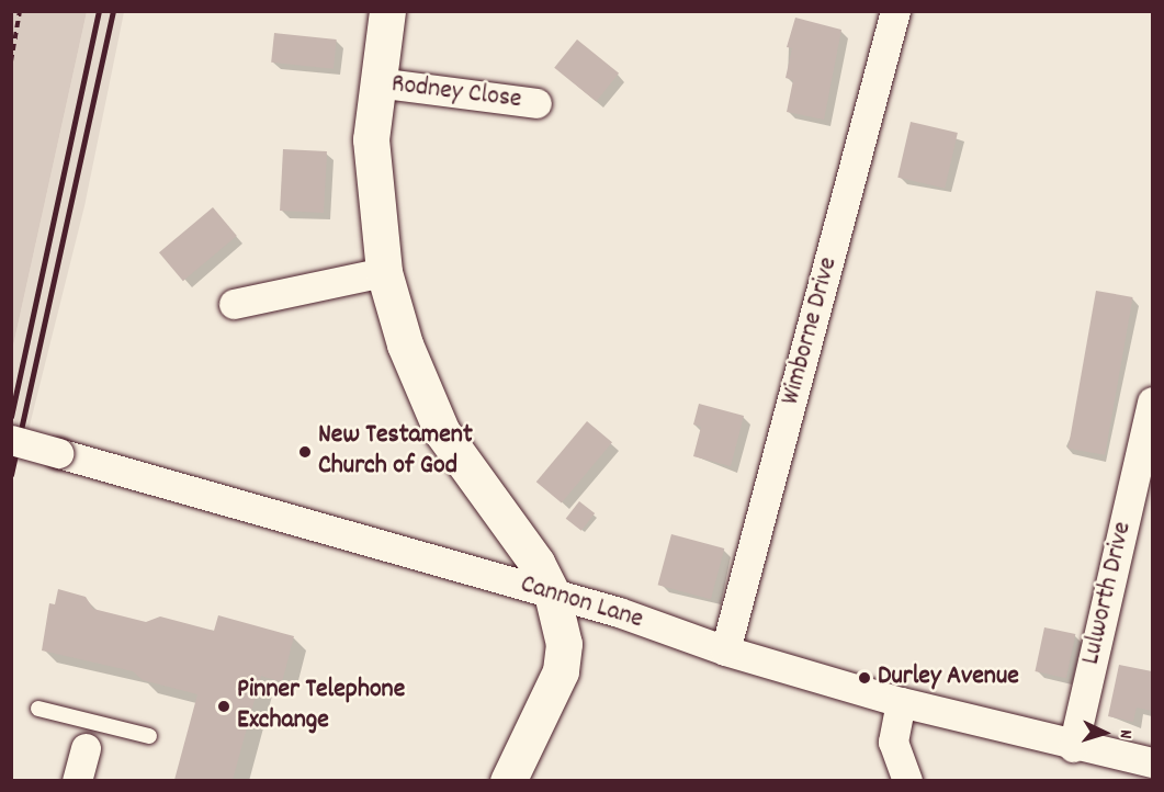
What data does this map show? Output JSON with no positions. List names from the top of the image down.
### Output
{
  "streets": {
    "street": [
      "Rodney Close",
      "Wimborne Drive",
      "Lulworth Drive",
      "Cannon Lane"
    ]
  },
  "crossings": [
    ["Wimborne Drive", "Cannon Lane"],
    ["Lulworth Drive", "Cannon Lane"]
  ],
  "places": ["New Testament Church of God", "Durley Avenue", "Pinner Telephone Exchange"],
  "north": "right"
}
